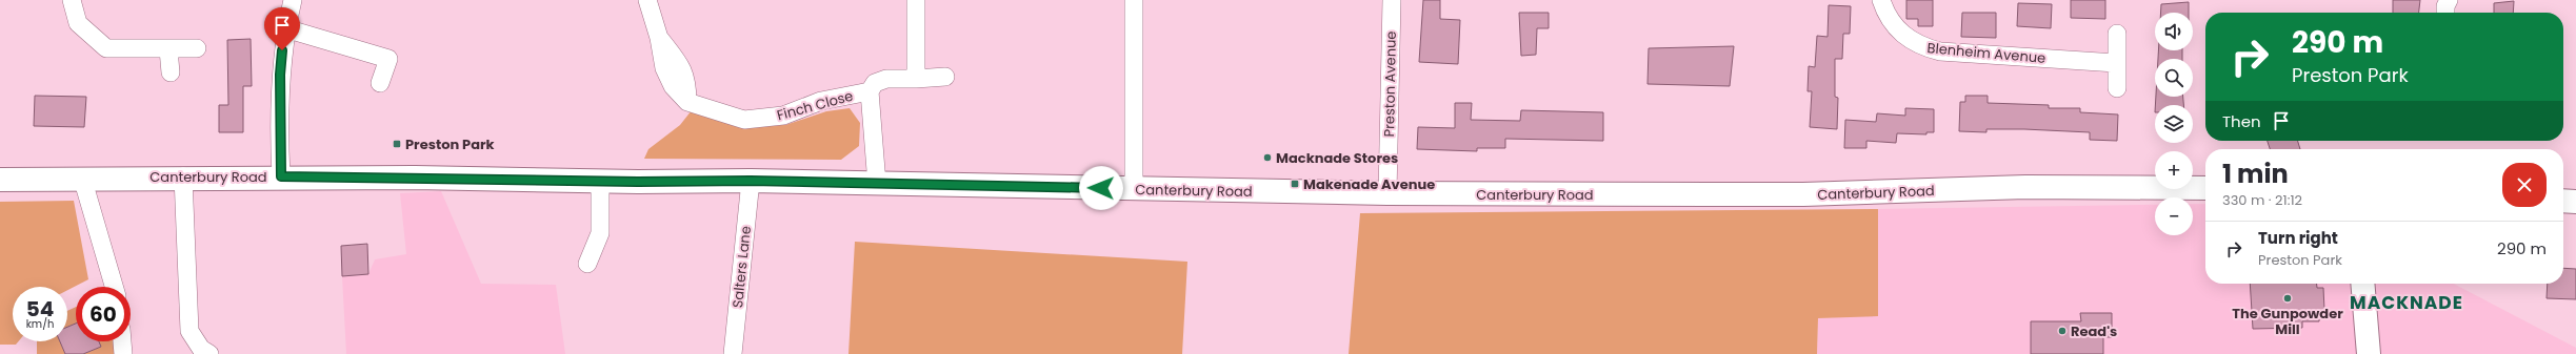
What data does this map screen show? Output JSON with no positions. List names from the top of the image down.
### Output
{
  "streets": {
    "main road": ["Canterbury Road"],
    "street": [
      "Blenheim Avenue",
      "Preston Avenue",
      "Finch Close",
      "Salters Lane"
    ]
  },
  "crossings": [
    ["Preston Avenue", "Canterbury Road"],
    ["Canterbury Road", "Salters Lane"]
  ],
  "districts": ["MACKNADE"],
  "places": {
    "transit": ["Preston Park", "Makenade Avenue"],
    "other": ["Macknade Stores", "The Gunpowder Mill", "Read's"]
  },
  "page": {
    "map_buttons": ["+", "−"],
    "turn": ["290 m", "Preston Park"],
    "then": "Then",
    "heading": ["1 min", "330 m · 21:12"],
    "list": [
      {
        "name": "Turn right",
        "note": "Preston Park",
        "value": "290 m"
      }
    ],
    "speed": "54 km/h",
    "limit": "60"
  }
}
